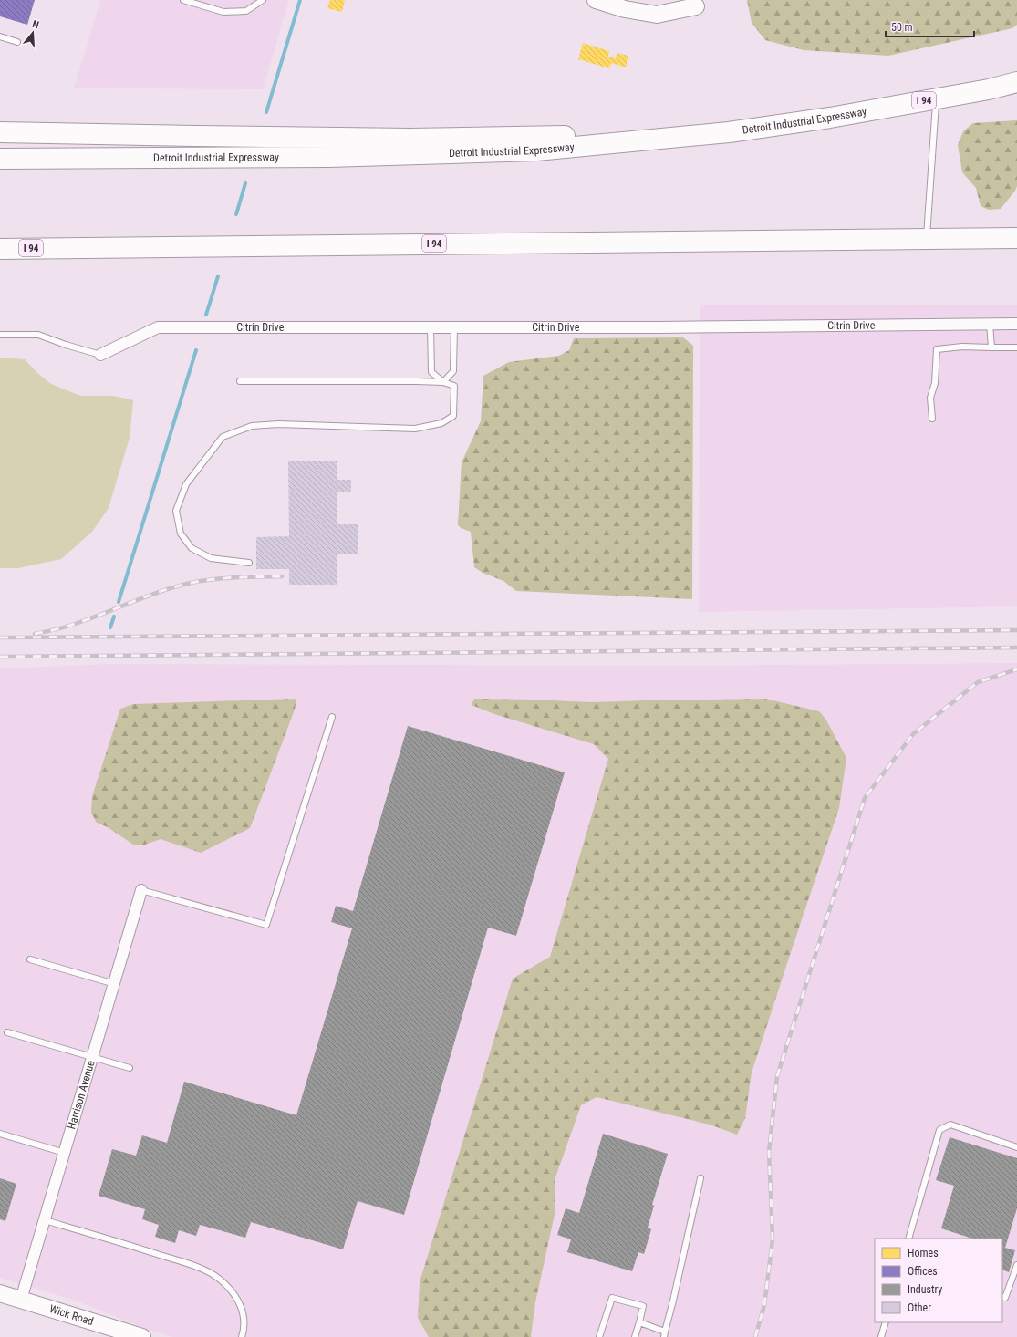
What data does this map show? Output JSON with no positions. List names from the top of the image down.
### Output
{
  "streets": {
    "highway": ["I 94", "Detroit Industrial Expressway"],
    "street": ["Citrin Drive", "Harrison Avenue", "Wick Road"]
  },
  "crossings": [
    ["Harrison Avenue", "Wick Road"]
  ],
  "legend": [
    "Homes",
    "Offices",
    "Industry",
    "Other"
  ],
  "scale_bar": "50 m",
  "north": "top"
}
